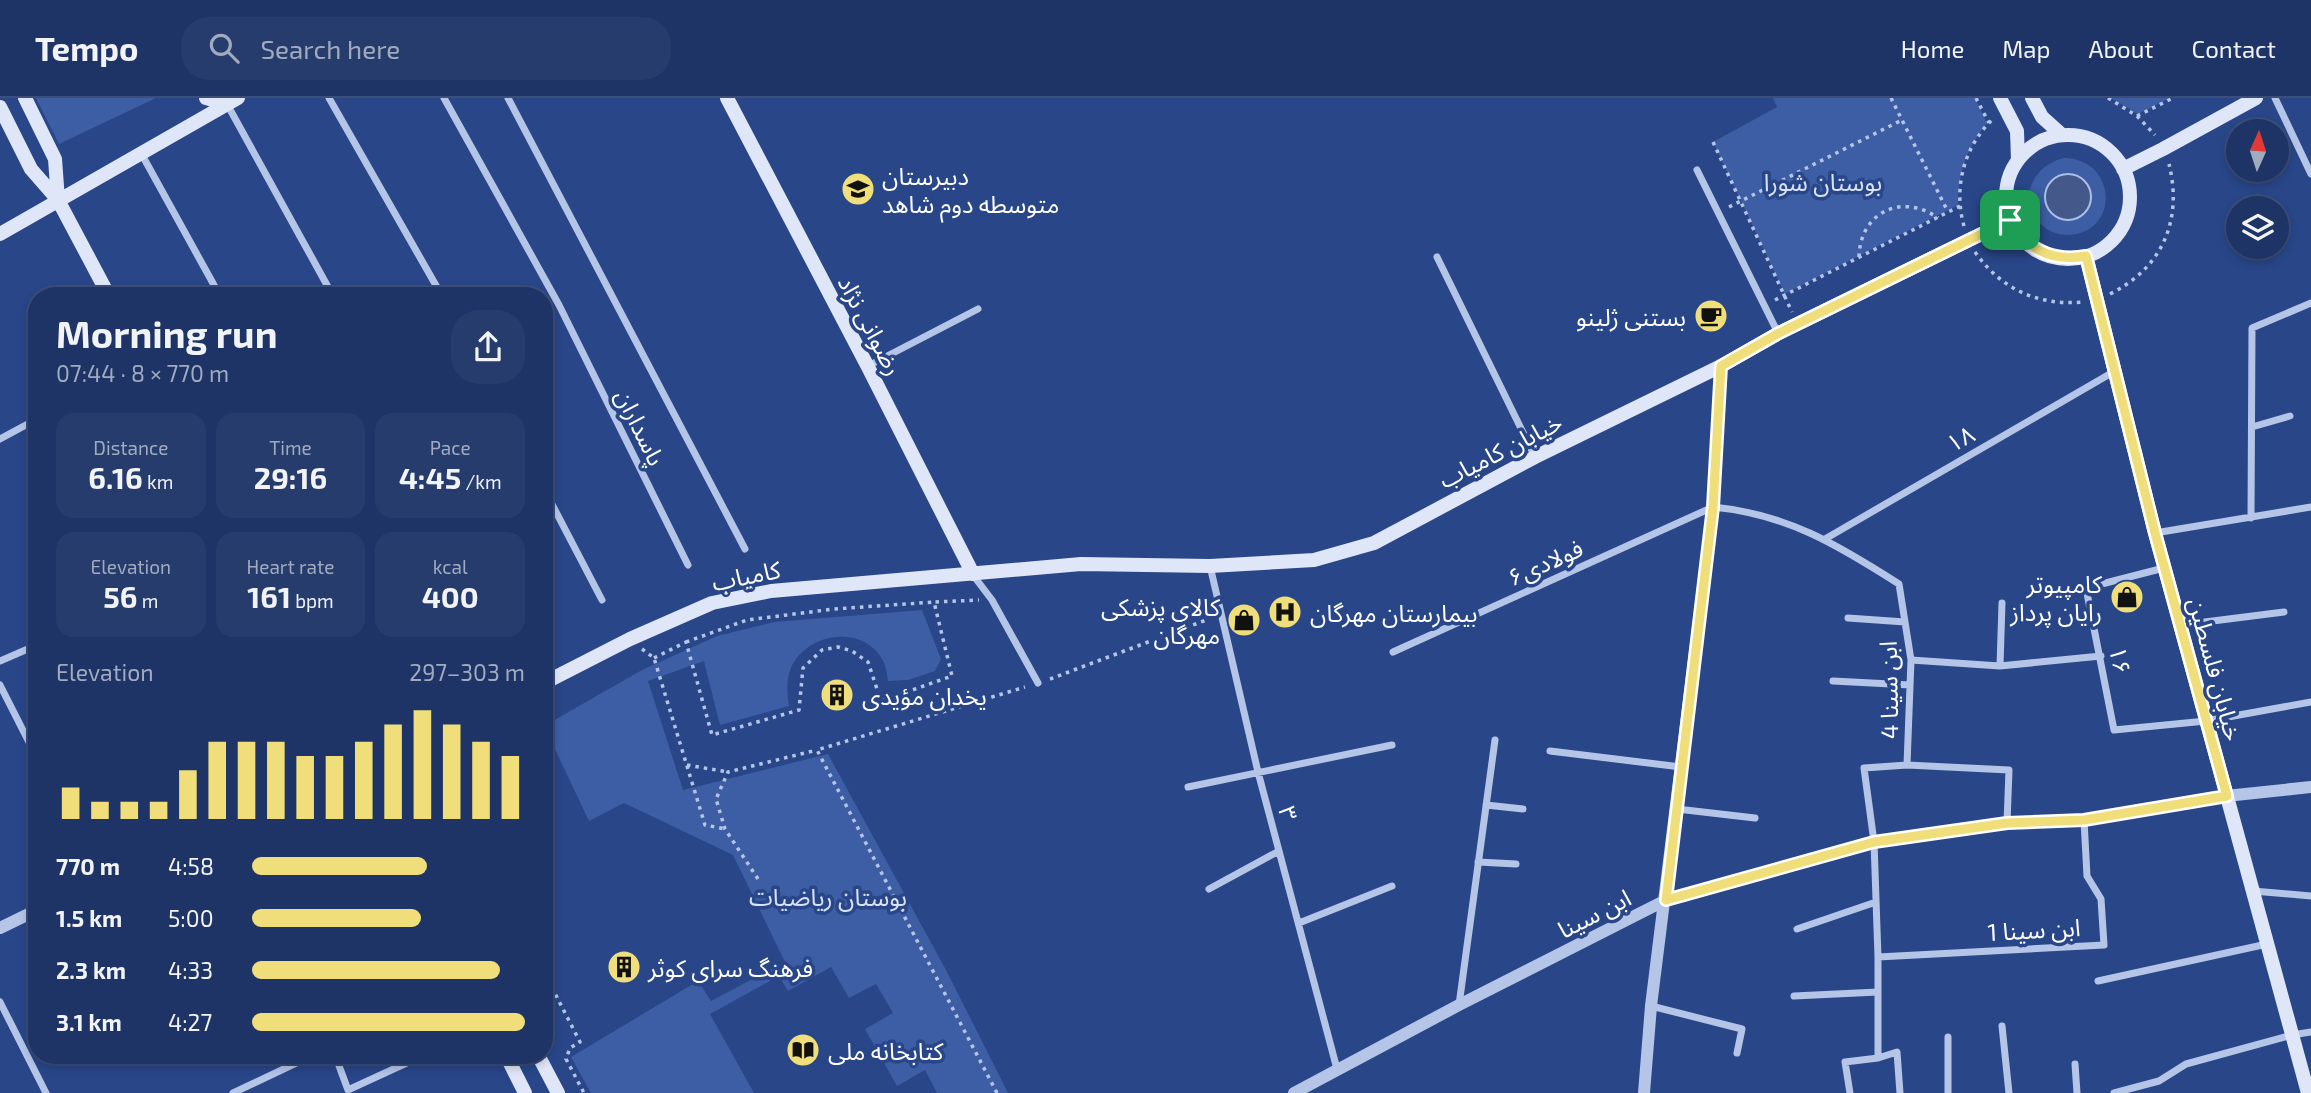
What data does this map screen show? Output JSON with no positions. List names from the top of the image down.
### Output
{
  "streets": {
    "main road": [
      "رضوانی نژاد",
      "خیابان کامیاب",
      "کامیاب",
      "خیابان فلسطین"
    ],
    "street": [
      "پاسداران",
      "۱۸",
      "فولادی۶",
      "۱۶",
      "ابن سینا 4",
      "۳",
      "ابن سینا",
      "ابن سینا 1"
    ]
  },
  "crossings": [
    ["رضوانی نژاد", "خیابان کامیاب"],
    ["رضوانی نژاد", "کامیاب"],
    ["۱۸", "خیابان فلسطین"],
    ["۱۸", "ابن سینا 4"],
    ["خیابان کامیاب", "کامیاب"],
    ["خیابان کامیاب", "خیابان فلسطین"],
    ["خیابان کامیاب", "۳"],
    ["فولادی۶", "ابن سینا 4"],
    ["۱۶", "خیابان فلسطین"],
    ["خیابان فلسطین", "ابن سینا"],
    ["ابن سینا 4", "ابن سینا"],
    ["۳", "ابن سینا"],
    ["ابن سینا", "ابن سینا 1"]
  ],
  "parks": ["بوستان شورا", "بوستان ریاضیات"],
  "places": {
    "school or university": ["دبیرستان متوسطه دوم شاهد"],
    "cafe": ["بستنی ژلینو"],
    "shop": ["کامپیوتر رایان پرداز", "کالای پزشکی مهرگان"],
    "hospital": ["بیمارستان مهرگان"],
    "building": ["یخدان مؤیدی", "فرهنگ سرای کوثر"],
    "library": ["کتابخانه ملی"]
  },
  "north": "top",
  "page": {
    "header": "Tempo",
    "search": "Search here",
    "nav": [
      "Home",
      "Map",
      "About",
      "Contact"
    ],
    "heading": ["Morning run", "07:44 · 8 × 770 m"],
    "stats": [
      ["Distance", "6.16 km"],
      ["Time", "29:16"],
      ["Pace", "4:45 /km"],
      ["Elevation", "56 m"],
      ["Heart rate", "161 bpm"],
      ["kcal", "400"]
    ],
    "chart": ["Elevation", "297–303 m"],
    "list": [
      {
        "name": "770 m",
        "note": "4:58"
      },
      {
        "name": "1.5 km",
        "note": "5:00"
      },
      {
        "name": "2.3 km",
        "note": "4:33"
      },
      {
        "name": "3.1 km",
        "note": "4:27"
      }
    ]
  }
}
